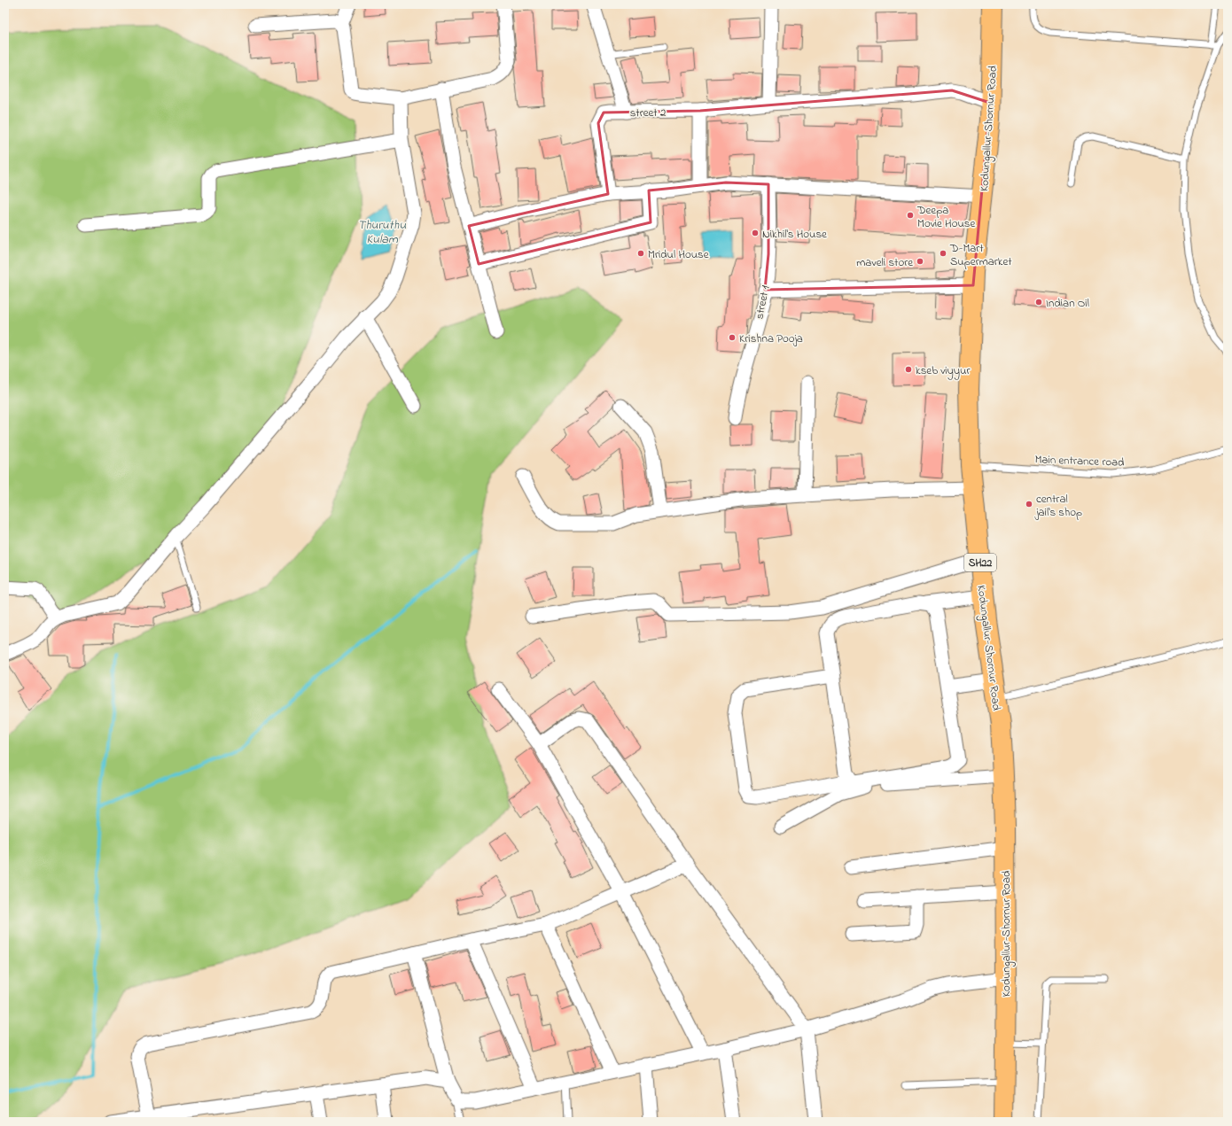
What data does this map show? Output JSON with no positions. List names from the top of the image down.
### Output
{
  "streets": {
    "main road": ["Kodungallur-Shornur Road", "SH22"],
    "street": ["street 2", "street 1"],
    "lane": ["Main entrance road"]
  },
  "crossings": [
    ["street 2", "Kodungallur-Shornur Road"],
    ["Kodungallur-Shornur Road", "Main entrance road"]
  ],
  "water": ["Thuruthu Kulam"],
  "places": [
    "Deepa Movie House",
    "Nikhil's House",
    "Mridul House",
    "D-Mart Supermarket",
    "maveli store",
    "Indian Oil",
    "Krishna Pooja",
    "kseb viyyur",
    "central jail's shop"
  ]
}
